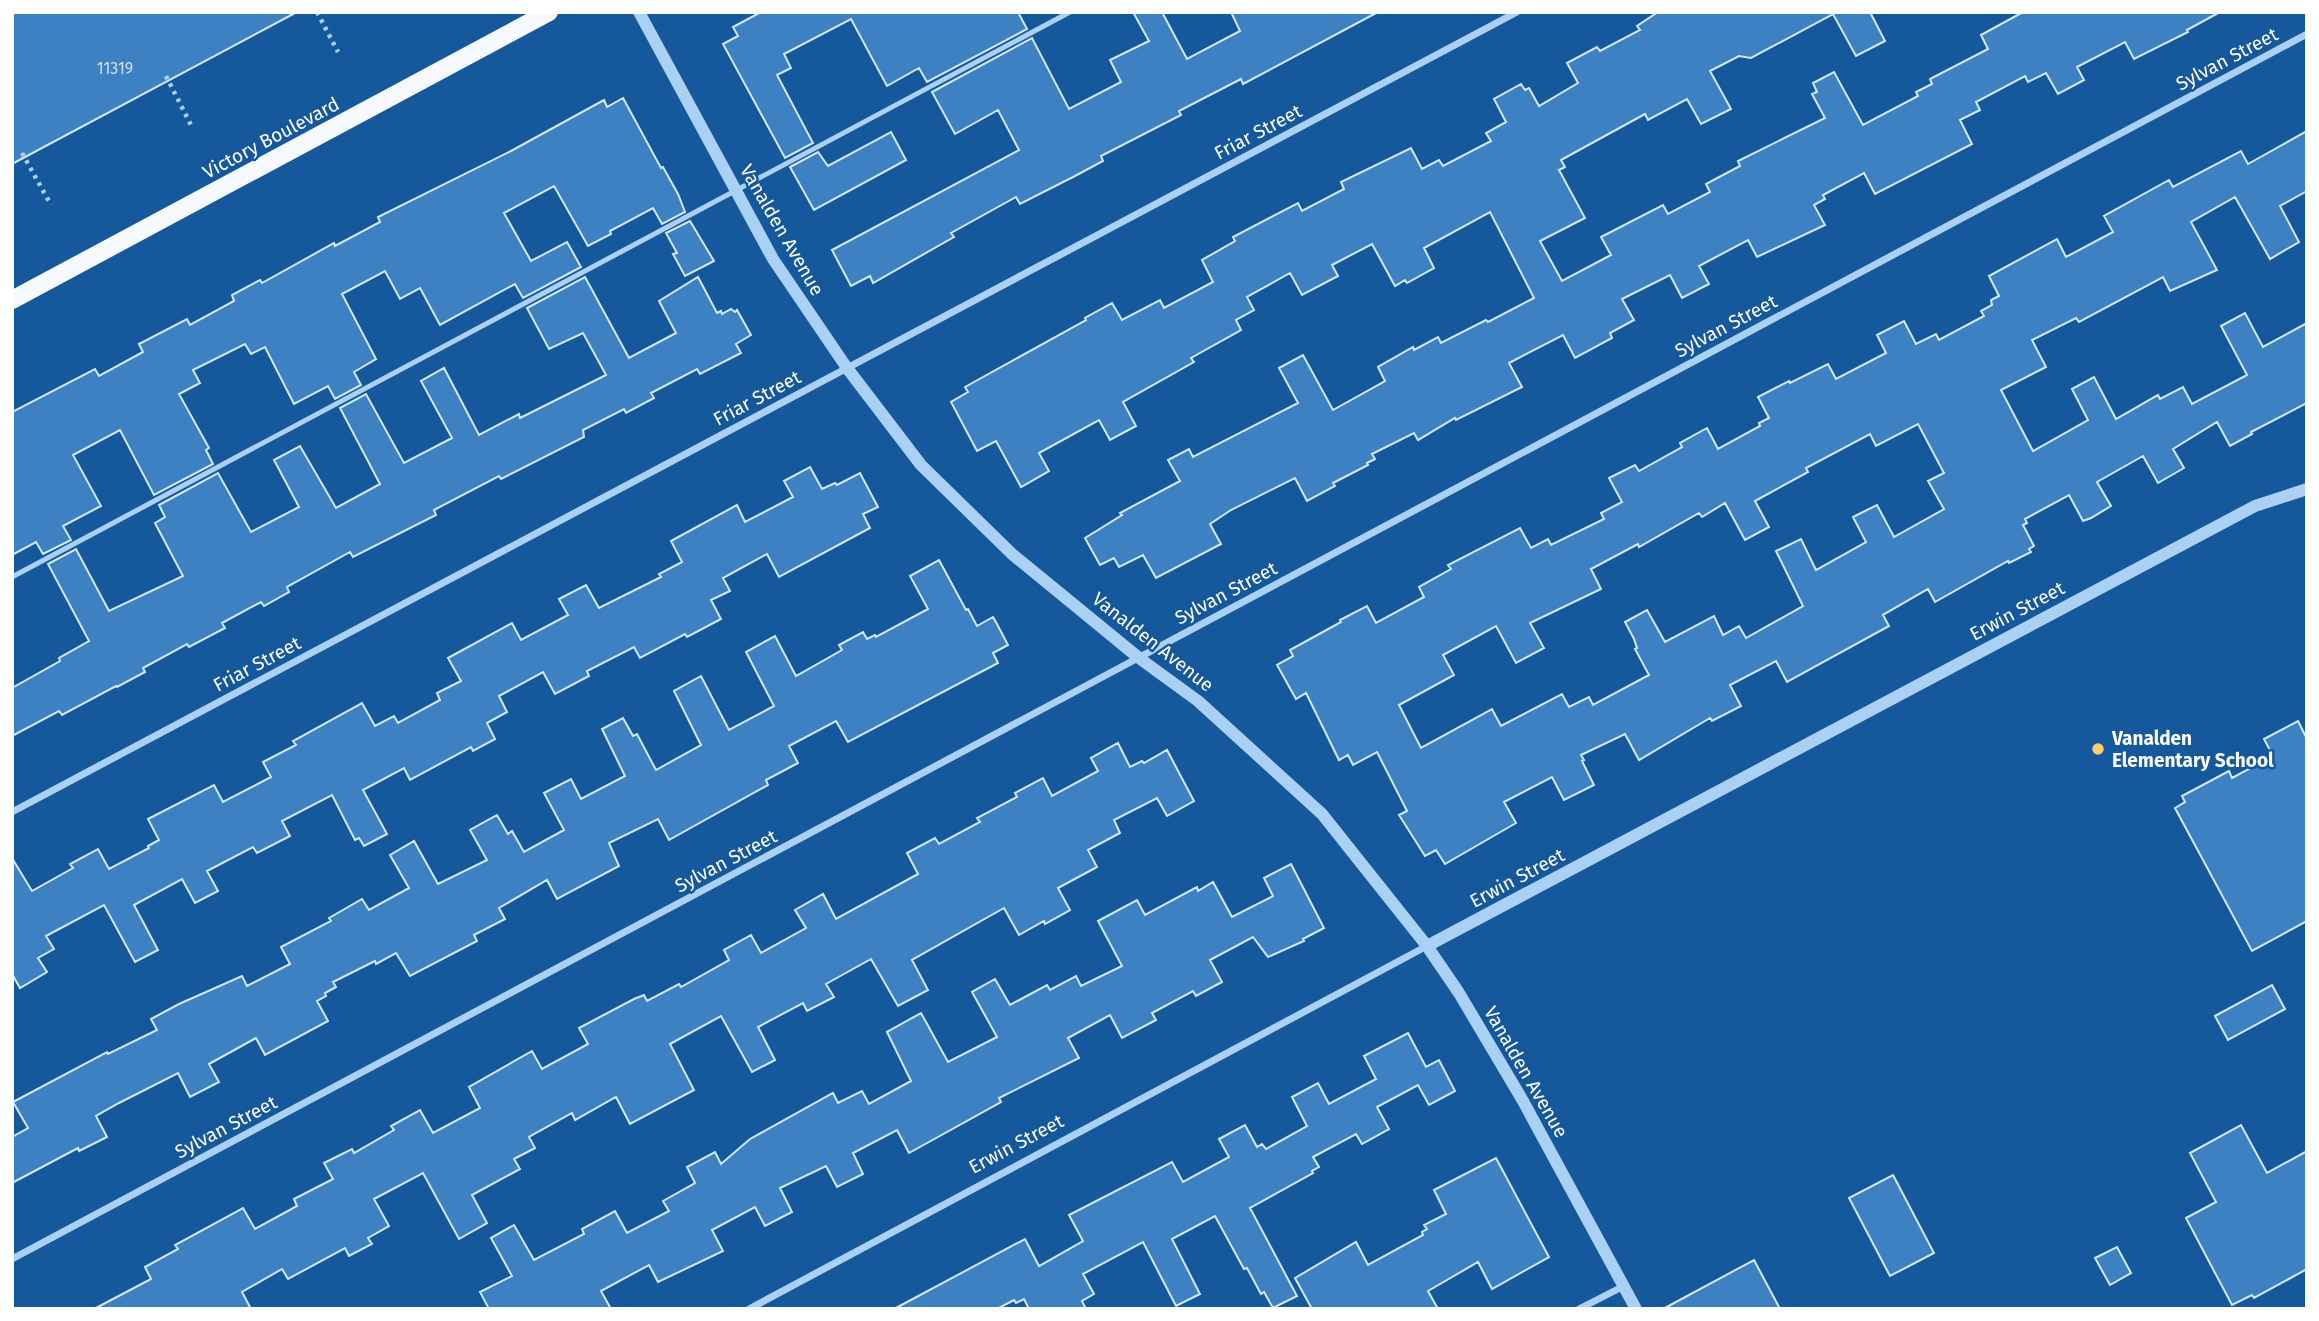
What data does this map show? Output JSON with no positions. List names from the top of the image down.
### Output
{
  "streets": {
    "main road": ["Victory Boulevard"],
    "street": [
      "Sylvan Street",
      "Friar Street",
      "Vanalden Avenue",
      "Erwin Street"
    ]
  },
  "crossings": [
    ["Sylvan Street", "Vanalden Avenue"],
    ["Friar Street", "Vanalden Avenue"],
    ["Vanalden Avenue", "Erwin Street"]
  ],
  "places": ["Vanalden Elementary School"],
  "house_numbers": ["11319"]
}
